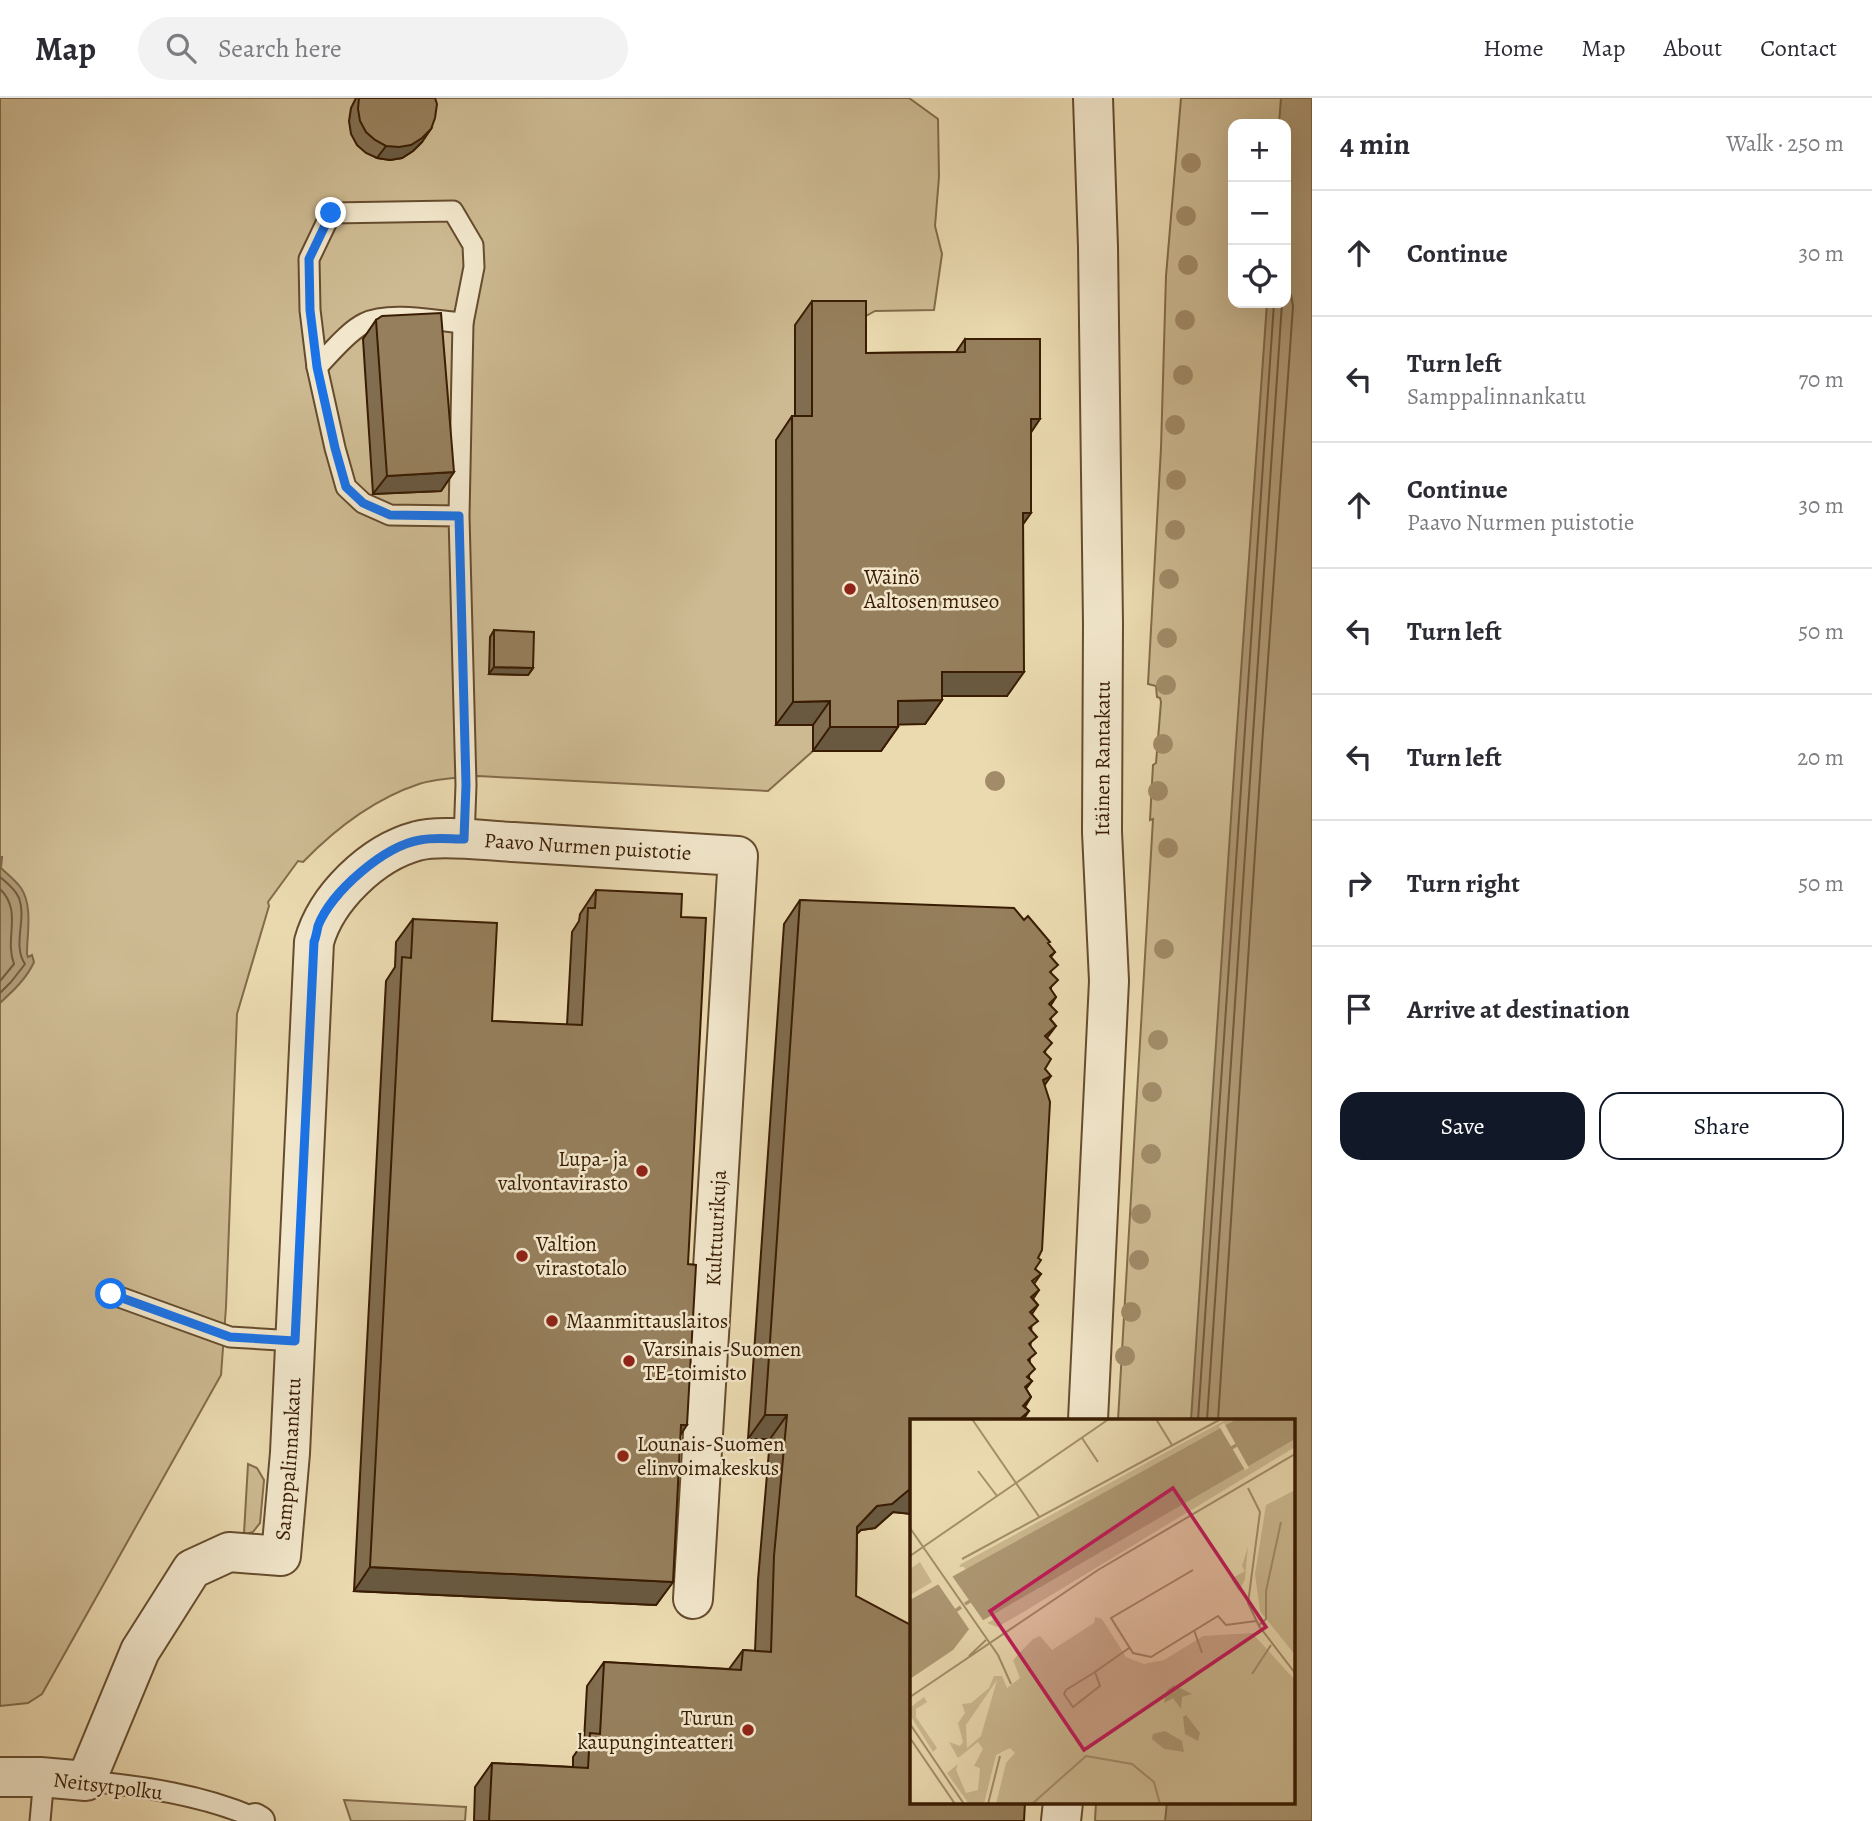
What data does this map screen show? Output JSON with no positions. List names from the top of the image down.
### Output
{
  "streets": {
    "street": [
      "Itäinen Rantakatu",
      "Paavo Nurmen puistotie",
      "Kulttuurikuja",
      "Samppalinnankatu",
      "Neitsytpolku"
    ]
  },
  "crossings": [
    ["Paavo Nurmen puistotie", "Kulttuurikuja"],
    ["Paavo Nurmen puistotie", "Samppalinnankatu"],
    ["Samppalinnankatu", "Neitsytpolku"]
  ],
  "places": [
    "Wäinö Aaltosen museo",
    "Lupa- ja valvontavirasto",
    "Valtion virastotalo",
    "Maanmittauslaitos",
    "Varsinais-Suomen TE-toimisto",
    "Lounais-Suomen elinvoimakeskus",
    "Turun kaupunginteatteri"
  ],
  "page": {
    "header": "Map",
    "search": "Search here",
    "nav": [
      "Home",
      "Map",
      "About",
      "Contact"
    ],
    "heading": ["4 min", "Walk · 250 m"],
    "map_buttons": ["+", "−"],
    "list": [
      ["Continue", "30 m"],
      ["Turn left", "Samppalinnankatu", "70 m"],
      ["Continue", "Paavo Nurmen puistotie", "30 m"],
      ["Turn left", "50 m"],
      ["Turn left", "20 m"],
      ["Turn right", "50 m"],
      "Arrive at destination"
    ],
    "buttons": ["Save", "Share"]
  }
}
